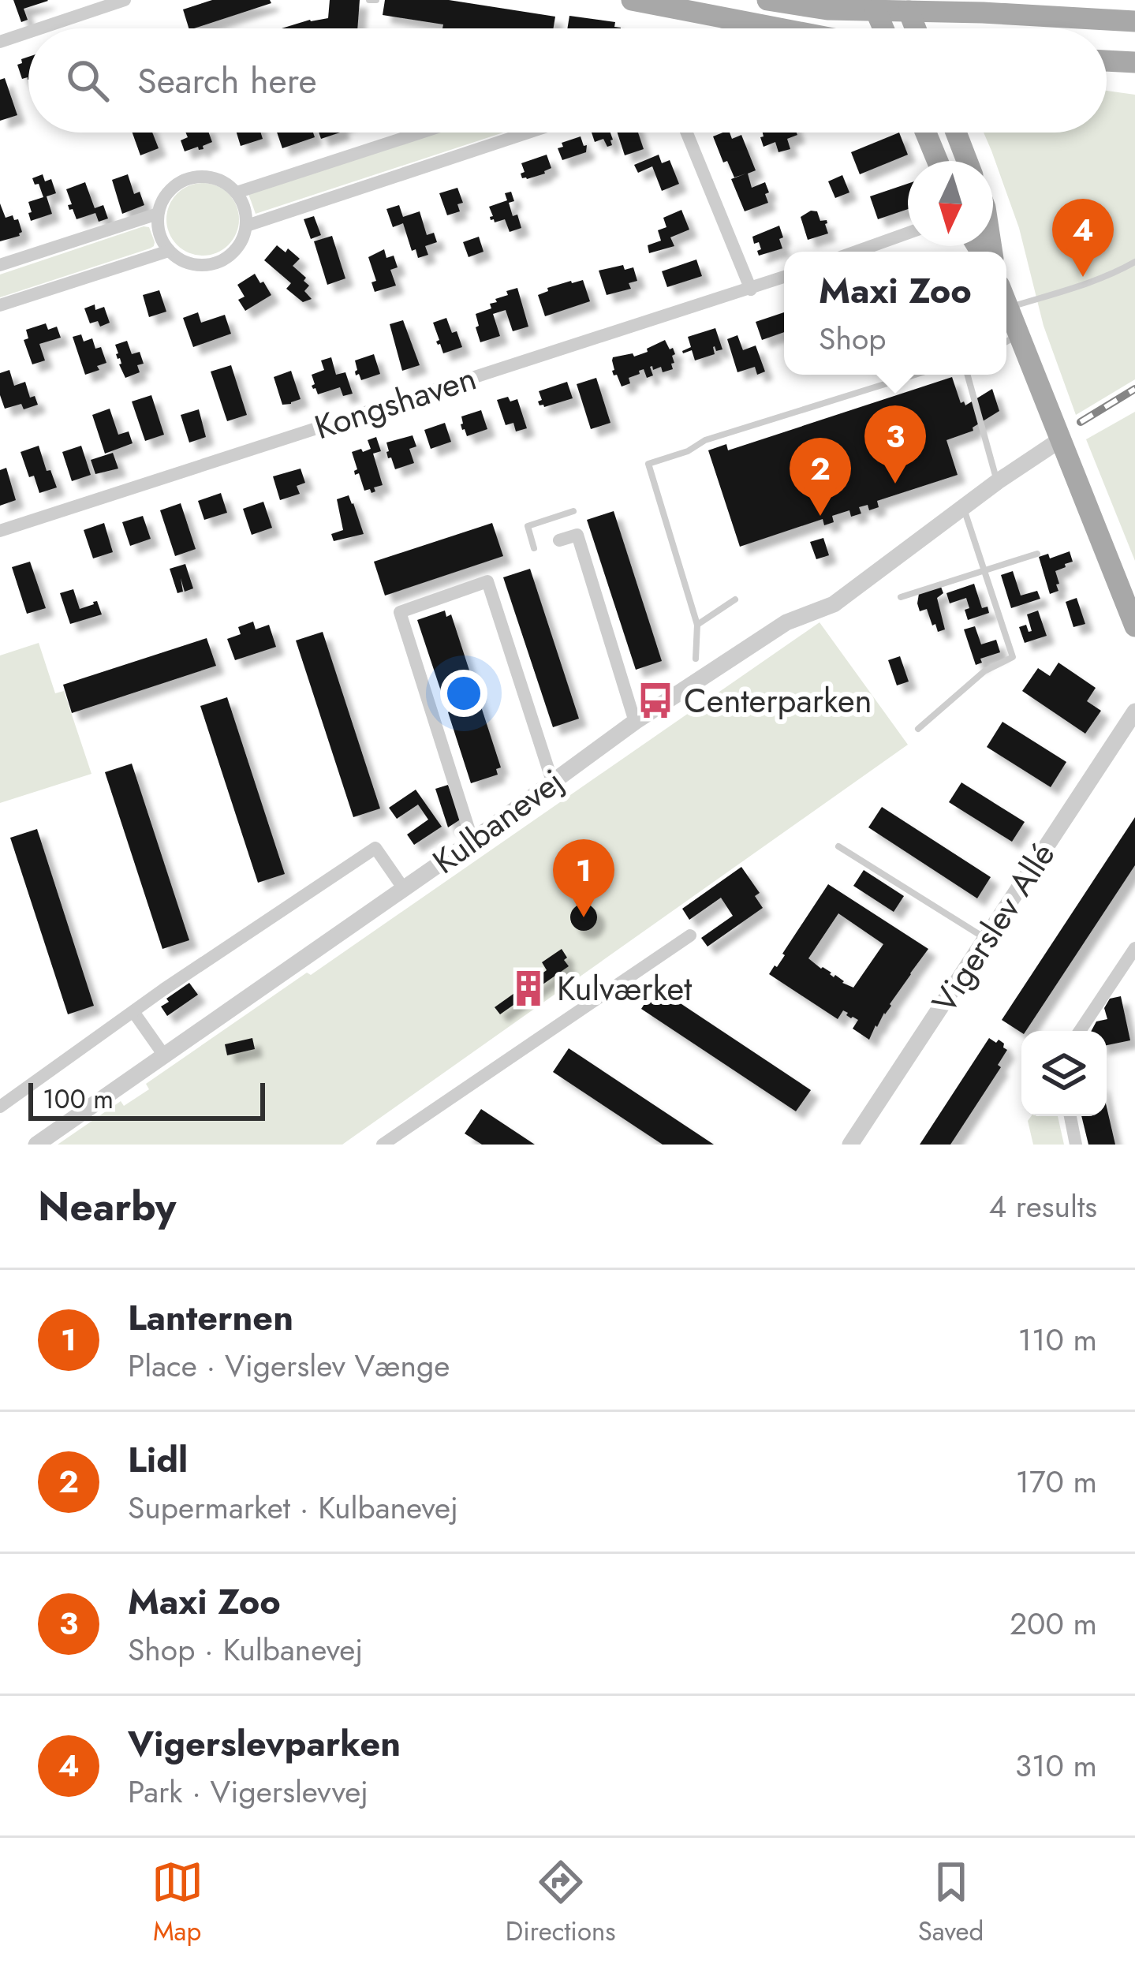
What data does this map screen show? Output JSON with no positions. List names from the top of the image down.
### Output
{
  "streets": {
    "street": ["Kongshaven", "Kulbanevej", "Vigerslev Allé"]
  },
  "places": {
    "bus stop": ["Centerparken"],
    "building": ["Kulværket"]
  },
  "scale_bar": "100 m",
  "north": "bottom",
  "page": {
    "search": "Search here",
    "pins": [
      "4",
      "3",
      "2",
      "1"
    ],
    "popup": ["Maxi Zoo", "Shop"],
    "scale": "100 m",
    "heading": ["Nearby", "4 results"],
    "list": [
      {
        "mark": "1",
        "name": "Lanternen",
        "note": "Place · Vigerslev Vænge",
        "value": "110 m"
      },
      {
        "mark": "2",
        "name": "Lidl",
        "note": "Supermarket · Kulbanevej",
        "value": "170 m"
      },
      {
        "mark": "3",
        "name": "Maxi Zoo",
        "note": "Shop · Kulbanevej",
        "value": "200 m"
      },
      {
        "mark": "4",
        "name": "Vigerslevparken",
        "note": "Park · Vigerslevvej",
        "value": "310 m"
      }
    ],
    "nav": ["Map", "Directions", "Saved"]
  }
}
